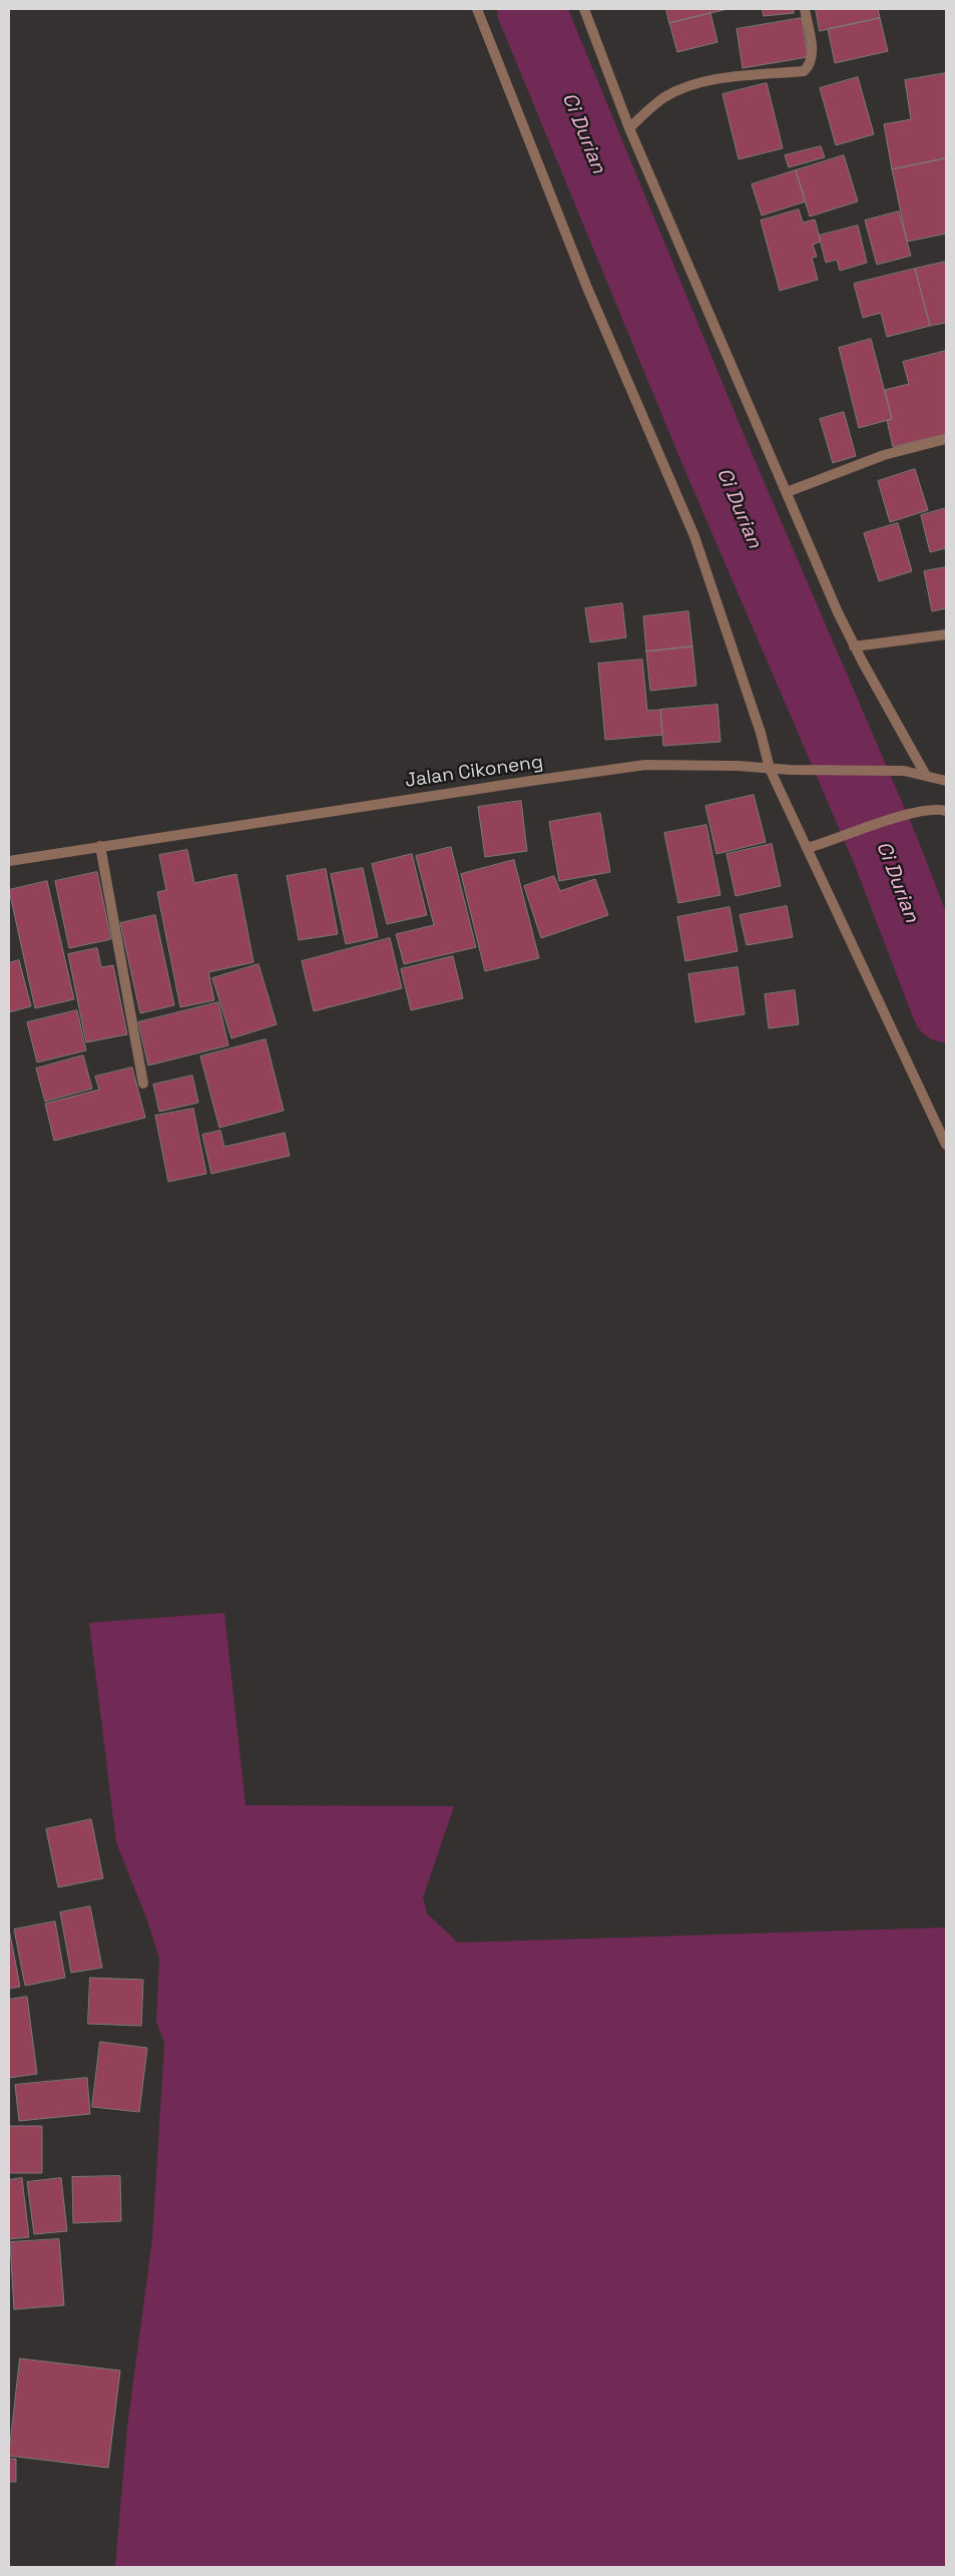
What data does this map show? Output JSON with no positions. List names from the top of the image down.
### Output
{
  "streets": {
    "street": ["Jalan Cikoneng"]
  },
  "water": ["Ci Durian"]
}
